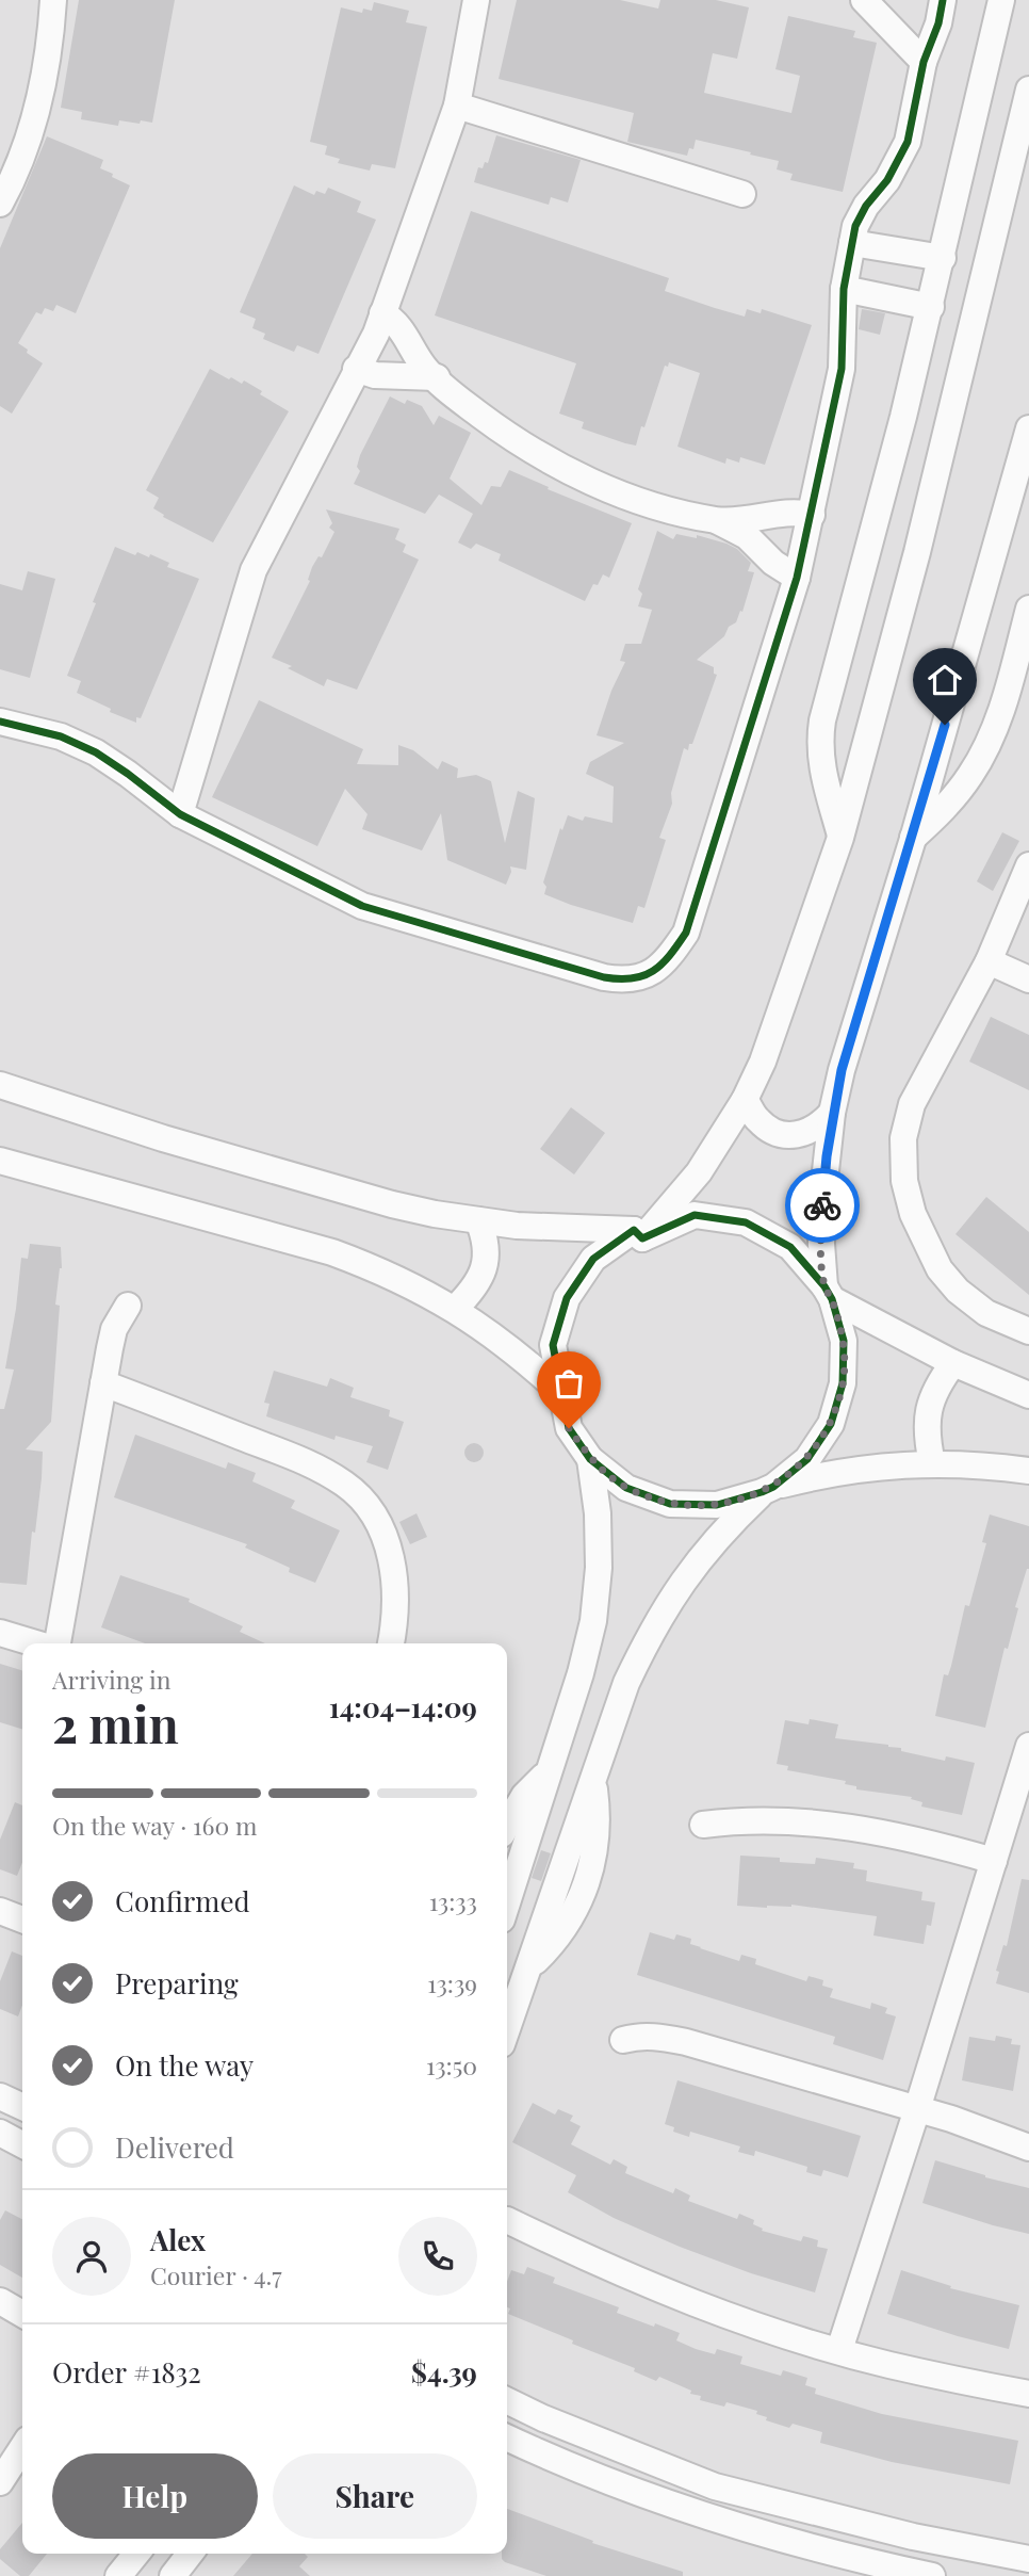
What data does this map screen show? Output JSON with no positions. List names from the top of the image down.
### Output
{
  "page": {
    "heading": ["2 min", "Arriving in", "14:04–14:09"],
    "panel": [
      "Alex",
      "Courier · 4.7",
      "Order #1832",
      "$4.39"
    ],
    "bar": "On the way · 160 m",
    "list": [
      ["Confirmed", "13:33"],
      ["Preparing", "13:39"],
      ["On the way", "13:50"],
      "Delivered"
    ],
    "buttons": ["Help", "Share"]
  }
}
